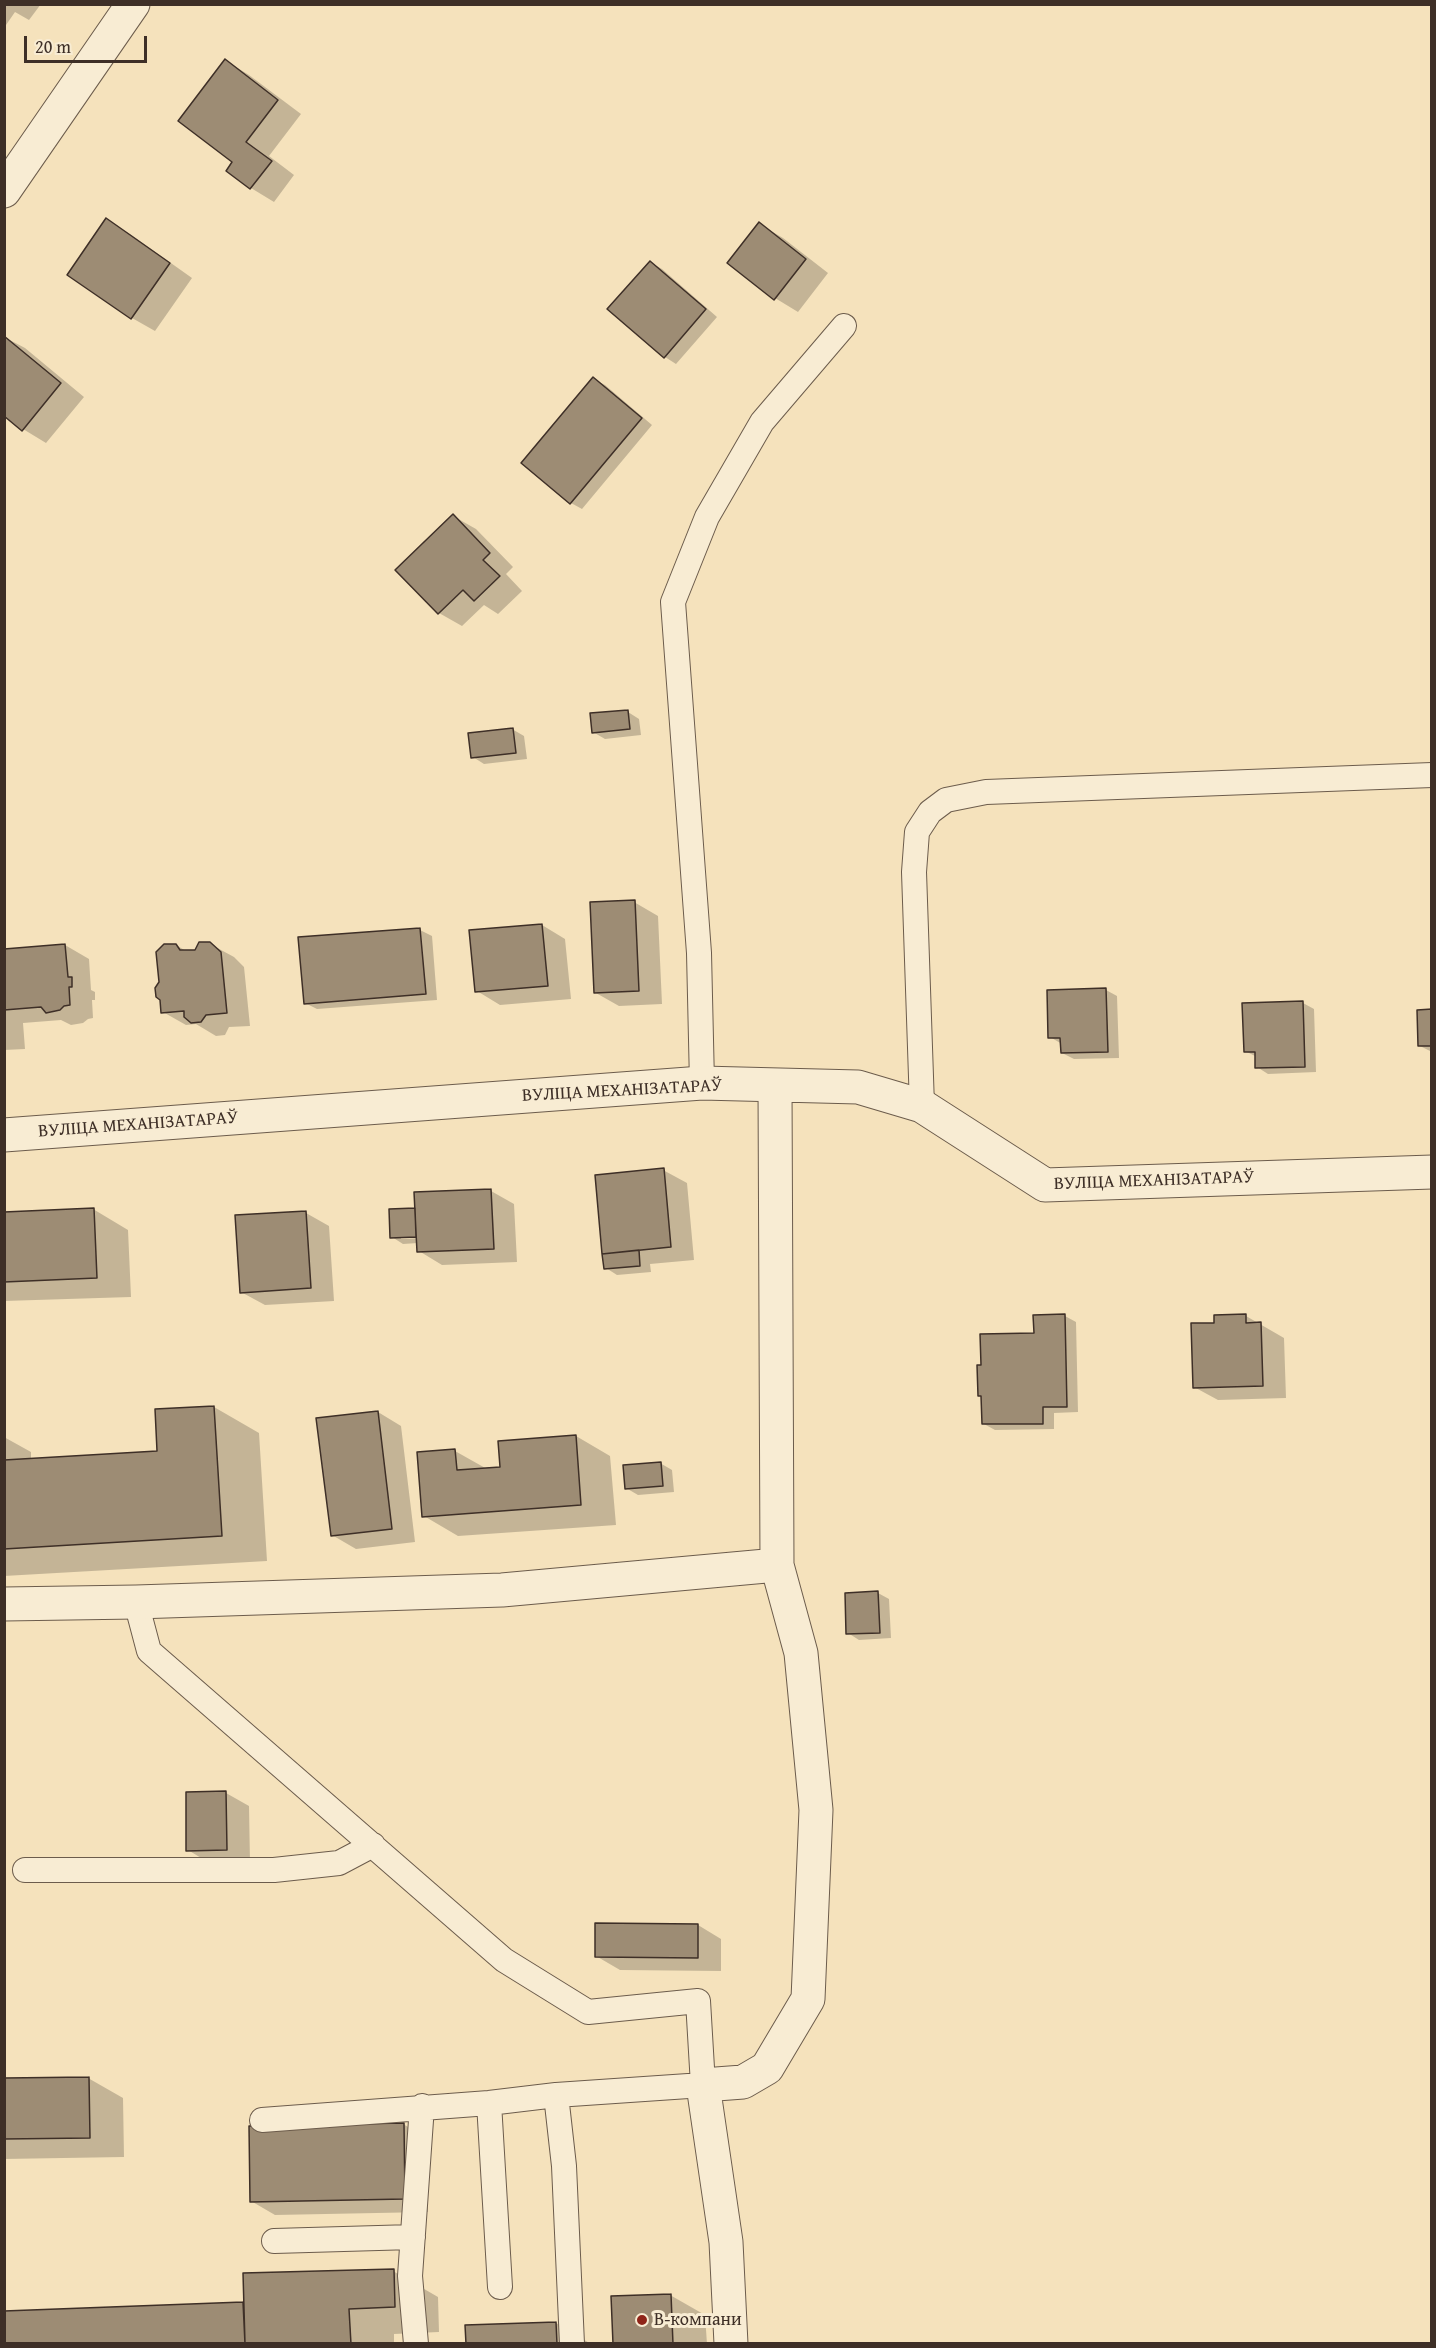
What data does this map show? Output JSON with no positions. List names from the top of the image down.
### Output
{
  "streets": {
    "street": ["ВУЛІЦА МЕХАНІЗАТАРАЎ"]
  },
  "places": ["В-компани"],
  "scale_bar": "20 m"
}
